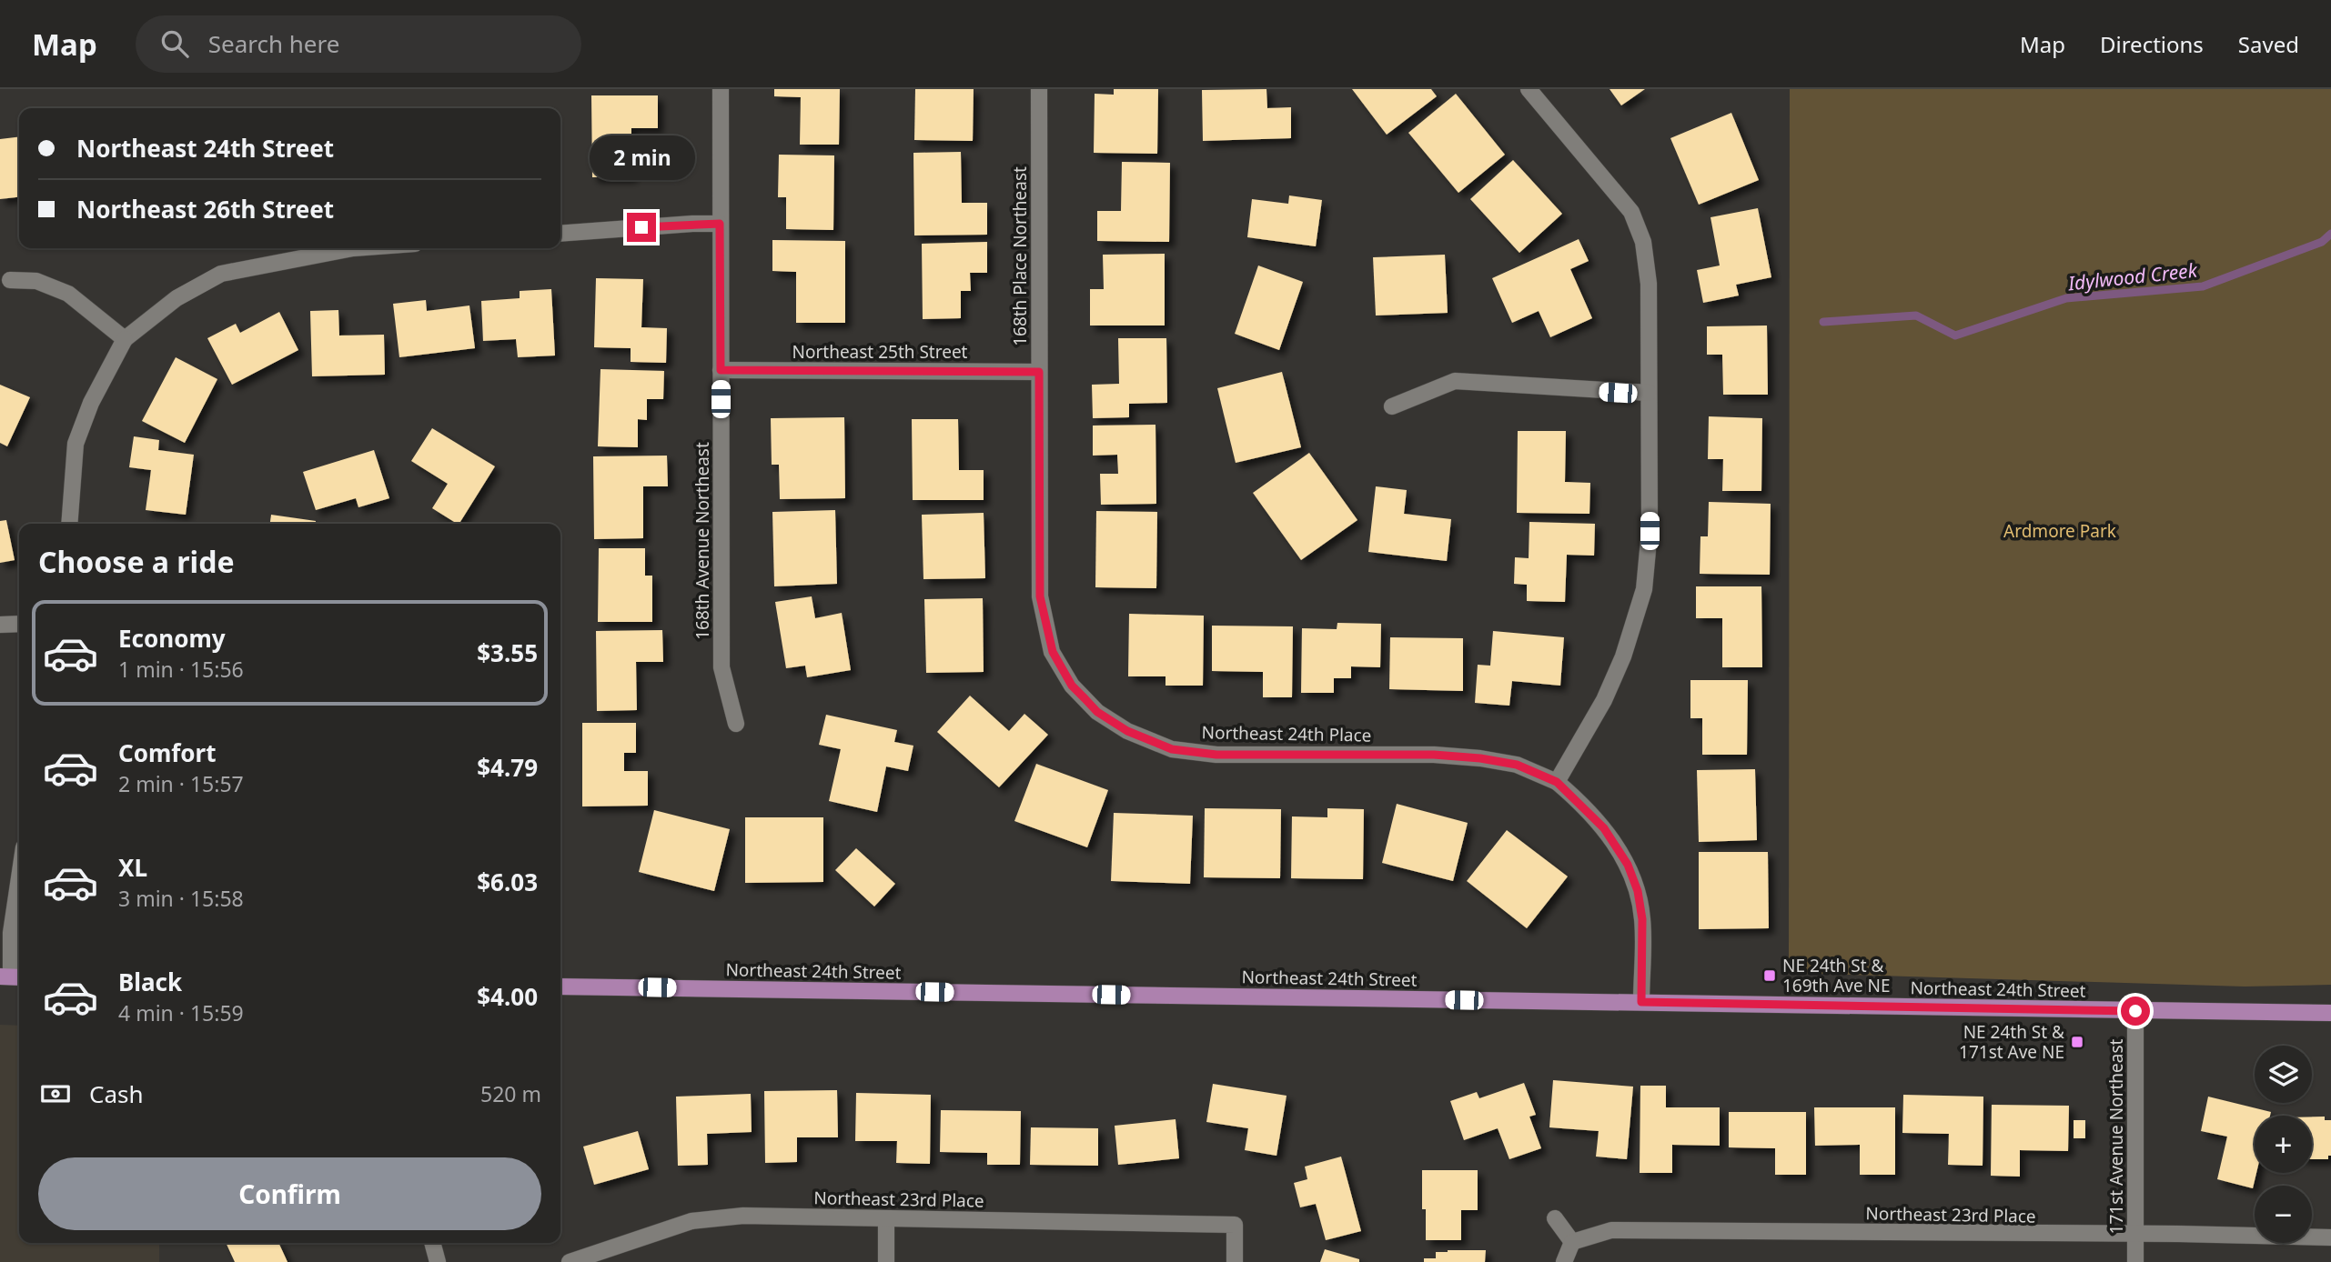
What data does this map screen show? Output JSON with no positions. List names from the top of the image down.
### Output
{
  "streets": {
    "main road": ["Northeast 24th Street"],
    "street": [
      "168th Place Northeast",
      "Northeast 25th Street",
      "168th Avenue Northeast",
      "Northeast 24th Place",
      "171st Avenue Northeast",
      "Northeast 23rd Place"
    ]
  },
  "crossings": [
    ["168th Place Northeast", "Northeast 25th Street"],
    ["168th Place Northeast", "Northeast 24th Place"],
    ["Northeast 25th Street", "168th Avenue Northeast"],
    ["Northeast 24th Street", "171st Avenue Northeast"],
    ["171st Avenue Northeast", "Northeast 23rd Place"]
  ],
  "water": ["Idylwood Creek"],
  "parks": ["Ardmore Park"],
  "places": {
    "transit": ["NE 24th St & 169th Ave NE", "NE 24th St & 171st Ave NE"]
  },
  "page": {
    "header": "Map",
    "search": "Search here",
    "nav": ["Map", "Directions", "Saved"],
    "banner": ["Northeast 24th Street", "Northeast 26th Street"],
    "bubble": "2 min",
    "heading": "Choose a ride",
    "list": [
      {
        "name": "Economy",
        "note": "1 min · 15:56",
        "value": "$3.55"
      },
      {
        "name": "Comfort",
        "note": "2 min · 15:57",
        "value": "$4.79"
      },
      {
        "name": "XL",
        "note": "3 min · 15:58",
        "value": "$6.03"
      },
      {
        "name": "Black",
        "note": "4 min · 15:59",
        "value": "$4.00"
      }
    ],
    "map_buttons": ["+", "−"],
    "pay": ["Cash", "520 m"],
    "buttons": "Confirm"
  }
}
